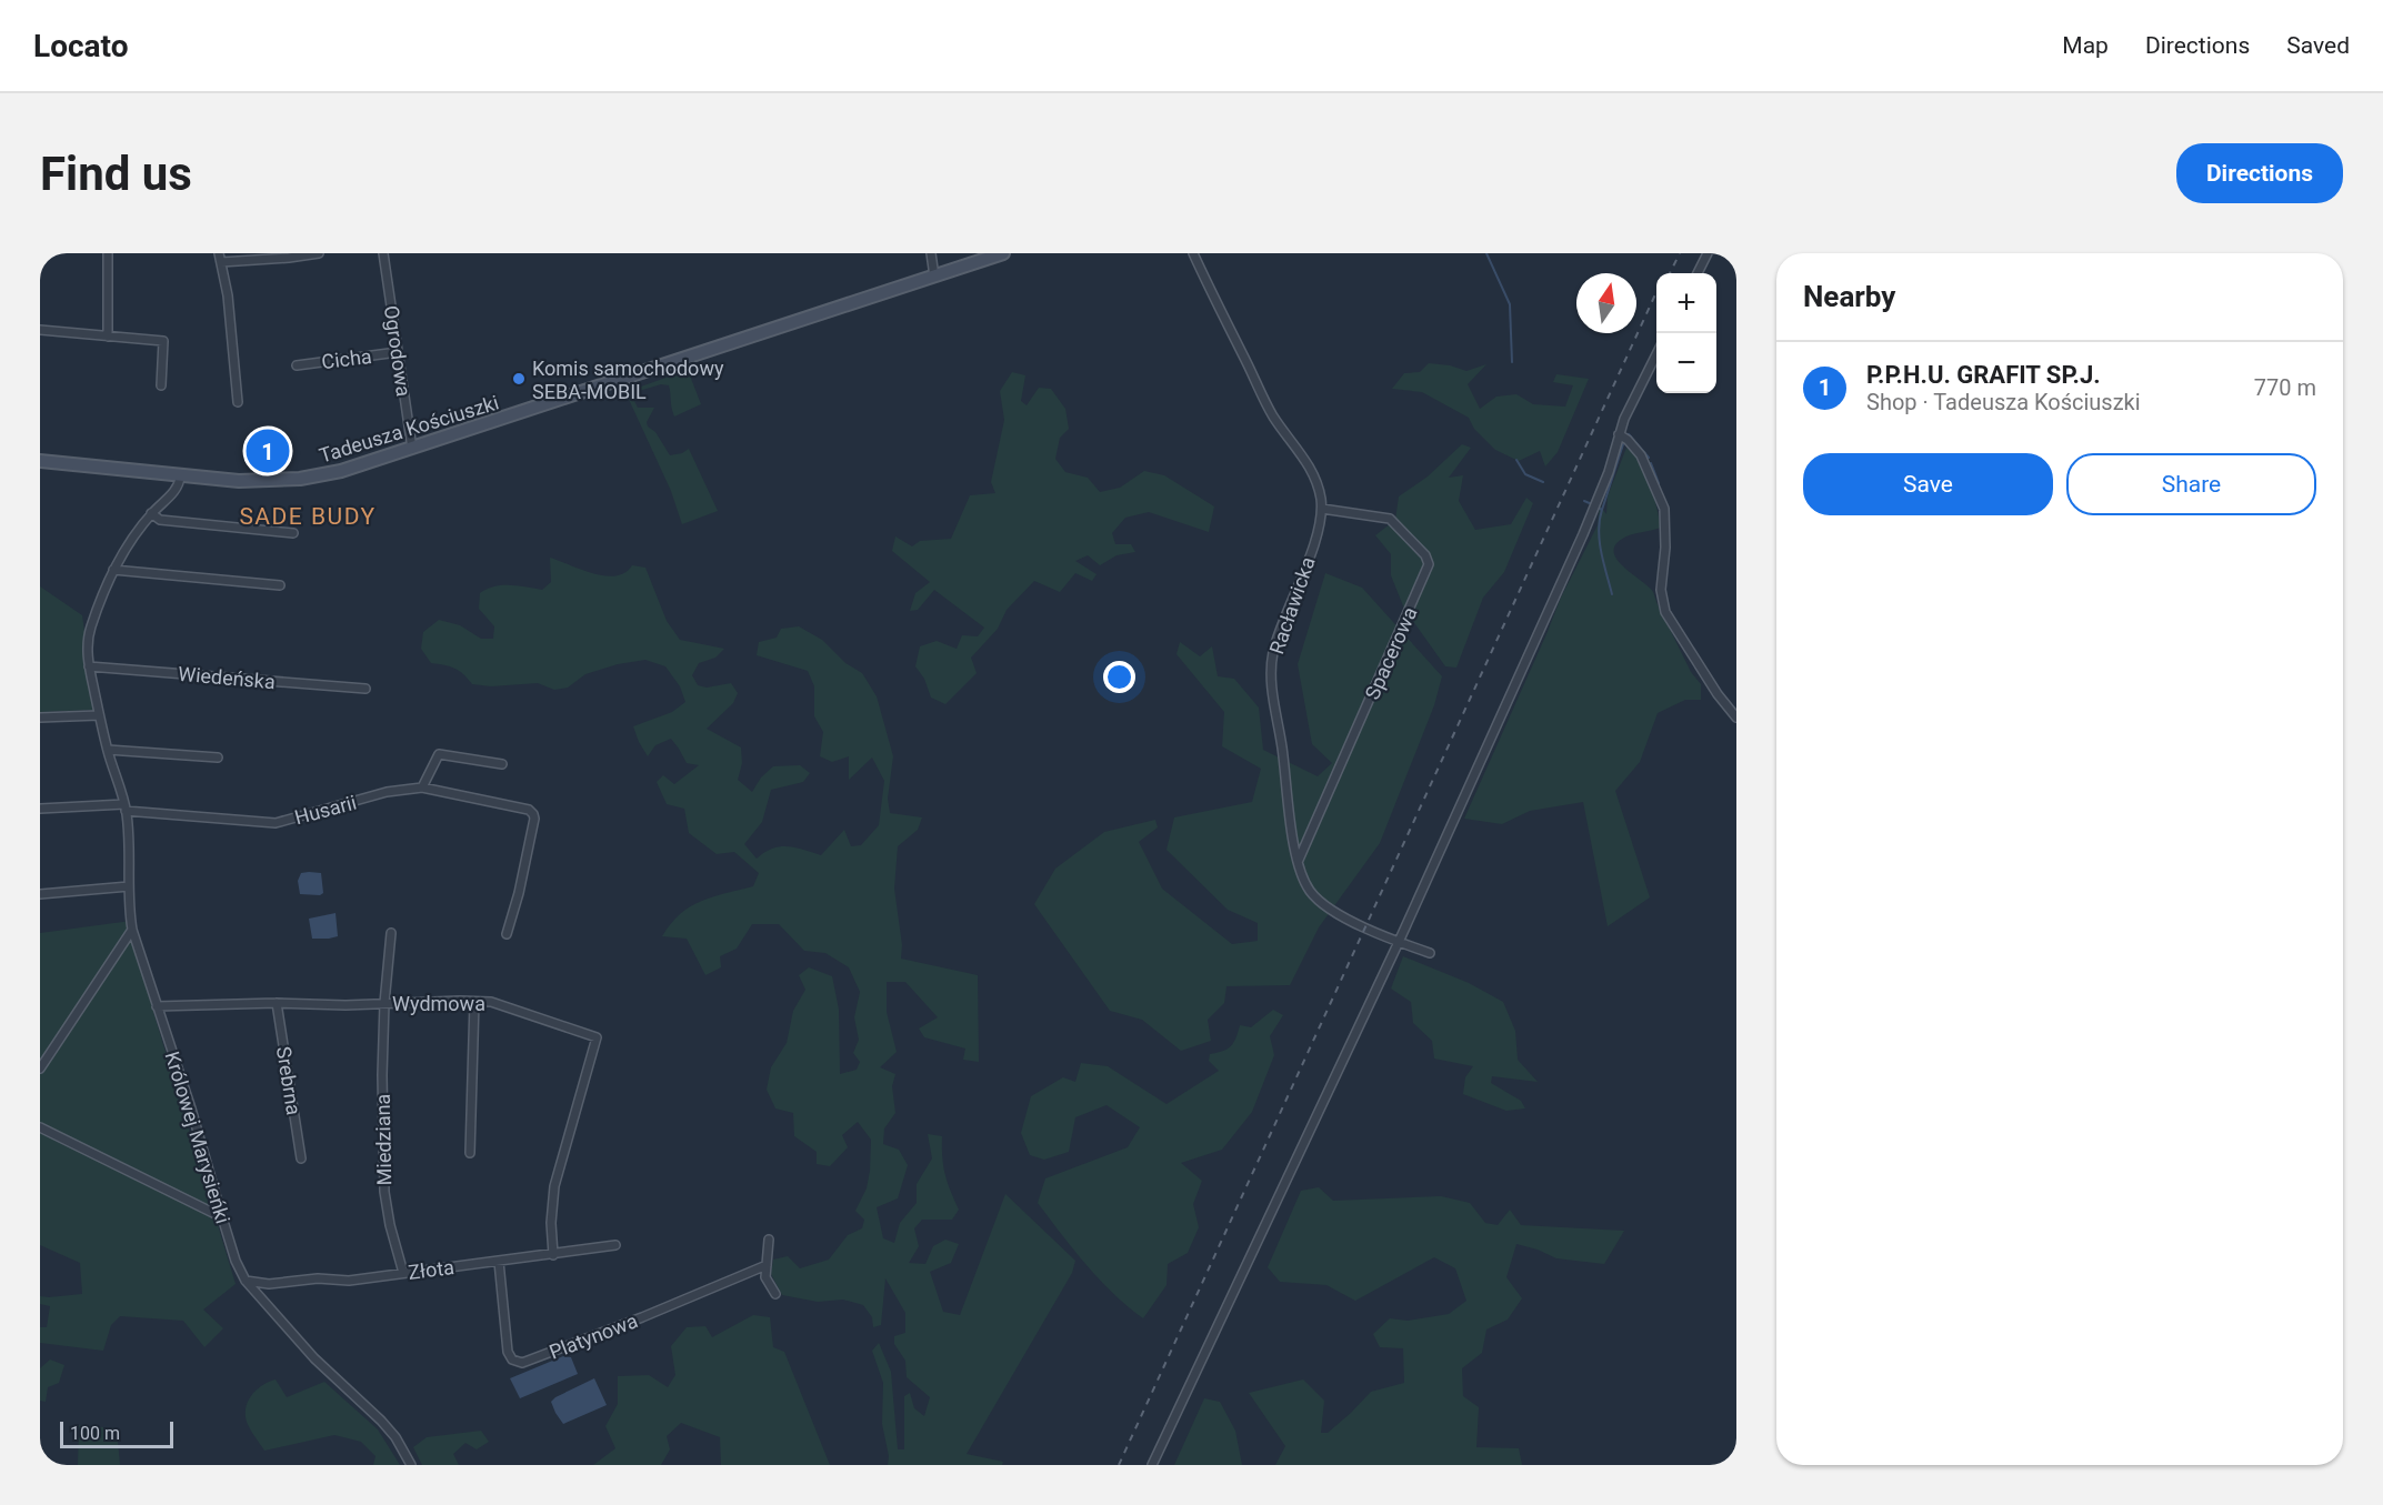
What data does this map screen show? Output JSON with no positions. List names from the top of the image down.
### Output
{
  "streets": {
    "main road": ["Tadeusza Kościuszki"],
    "street": [
      "Ogrodowa",
      "Cicha",
      "Racławicka",
      "Spacerowa",
      "Wiedeńska",
      "Husarii",
      "Wydmowa",
      "Srebrna",
      "Królowej Marysieńki",
      "Miedziana",
      "Złota",
      "Platynowa"
    ]
  },
  "crossings": [
    ["Ogrodowa", "Cicha"],
    ["Ogrodowa", "Tadeusza Kościuszki"],
    ["Tadeusza Kościuszki", "Królowej Marysieńki"],
    ["Racławicka", "Spacerowa"],
    ["Wiedeńska", "Królowej Marysieńki"],
    ["Husarii", "Królowej Marysieńki"],
    ["Wydmowa", "Srebrna"],
    ["Wydmowa", "Królowej Marysieńki"],
    ["Wydmowa", "Miedziana"],
    ["Wydmowa", "Złota"],
    ["Królowej Marysieńki", "Złota"],
    ["Miedziana", "Złota"],
    ["Złota", "Platynowa"]
  ],
  "districts": ["SADE BUDY"],
  "places": ["Komis samochodowy SEBA-MOBIL"],
  "scale_bar": "100 m",
  "north": "top",
  "page": {
    "header": "Locato",
    "nav": ["Map", "Directions", "Saved"],
    "buttons": [
      "Directions",
      ["Save", "Share"]
    ],
    "title": "Find us",
    "heading": "Nearby",
    "map_buttons": ["+", "−"],
    "list": [
      {
        "mark": "1",
        "name": "P.P.H.U. GRAFIT SP.J.",
        "note": "Shop · Tadeusza Kościuszki",
        "value": "770 m"
      }
    ],
    "pins": "1",
    "scale": "100 m"
  }
}
